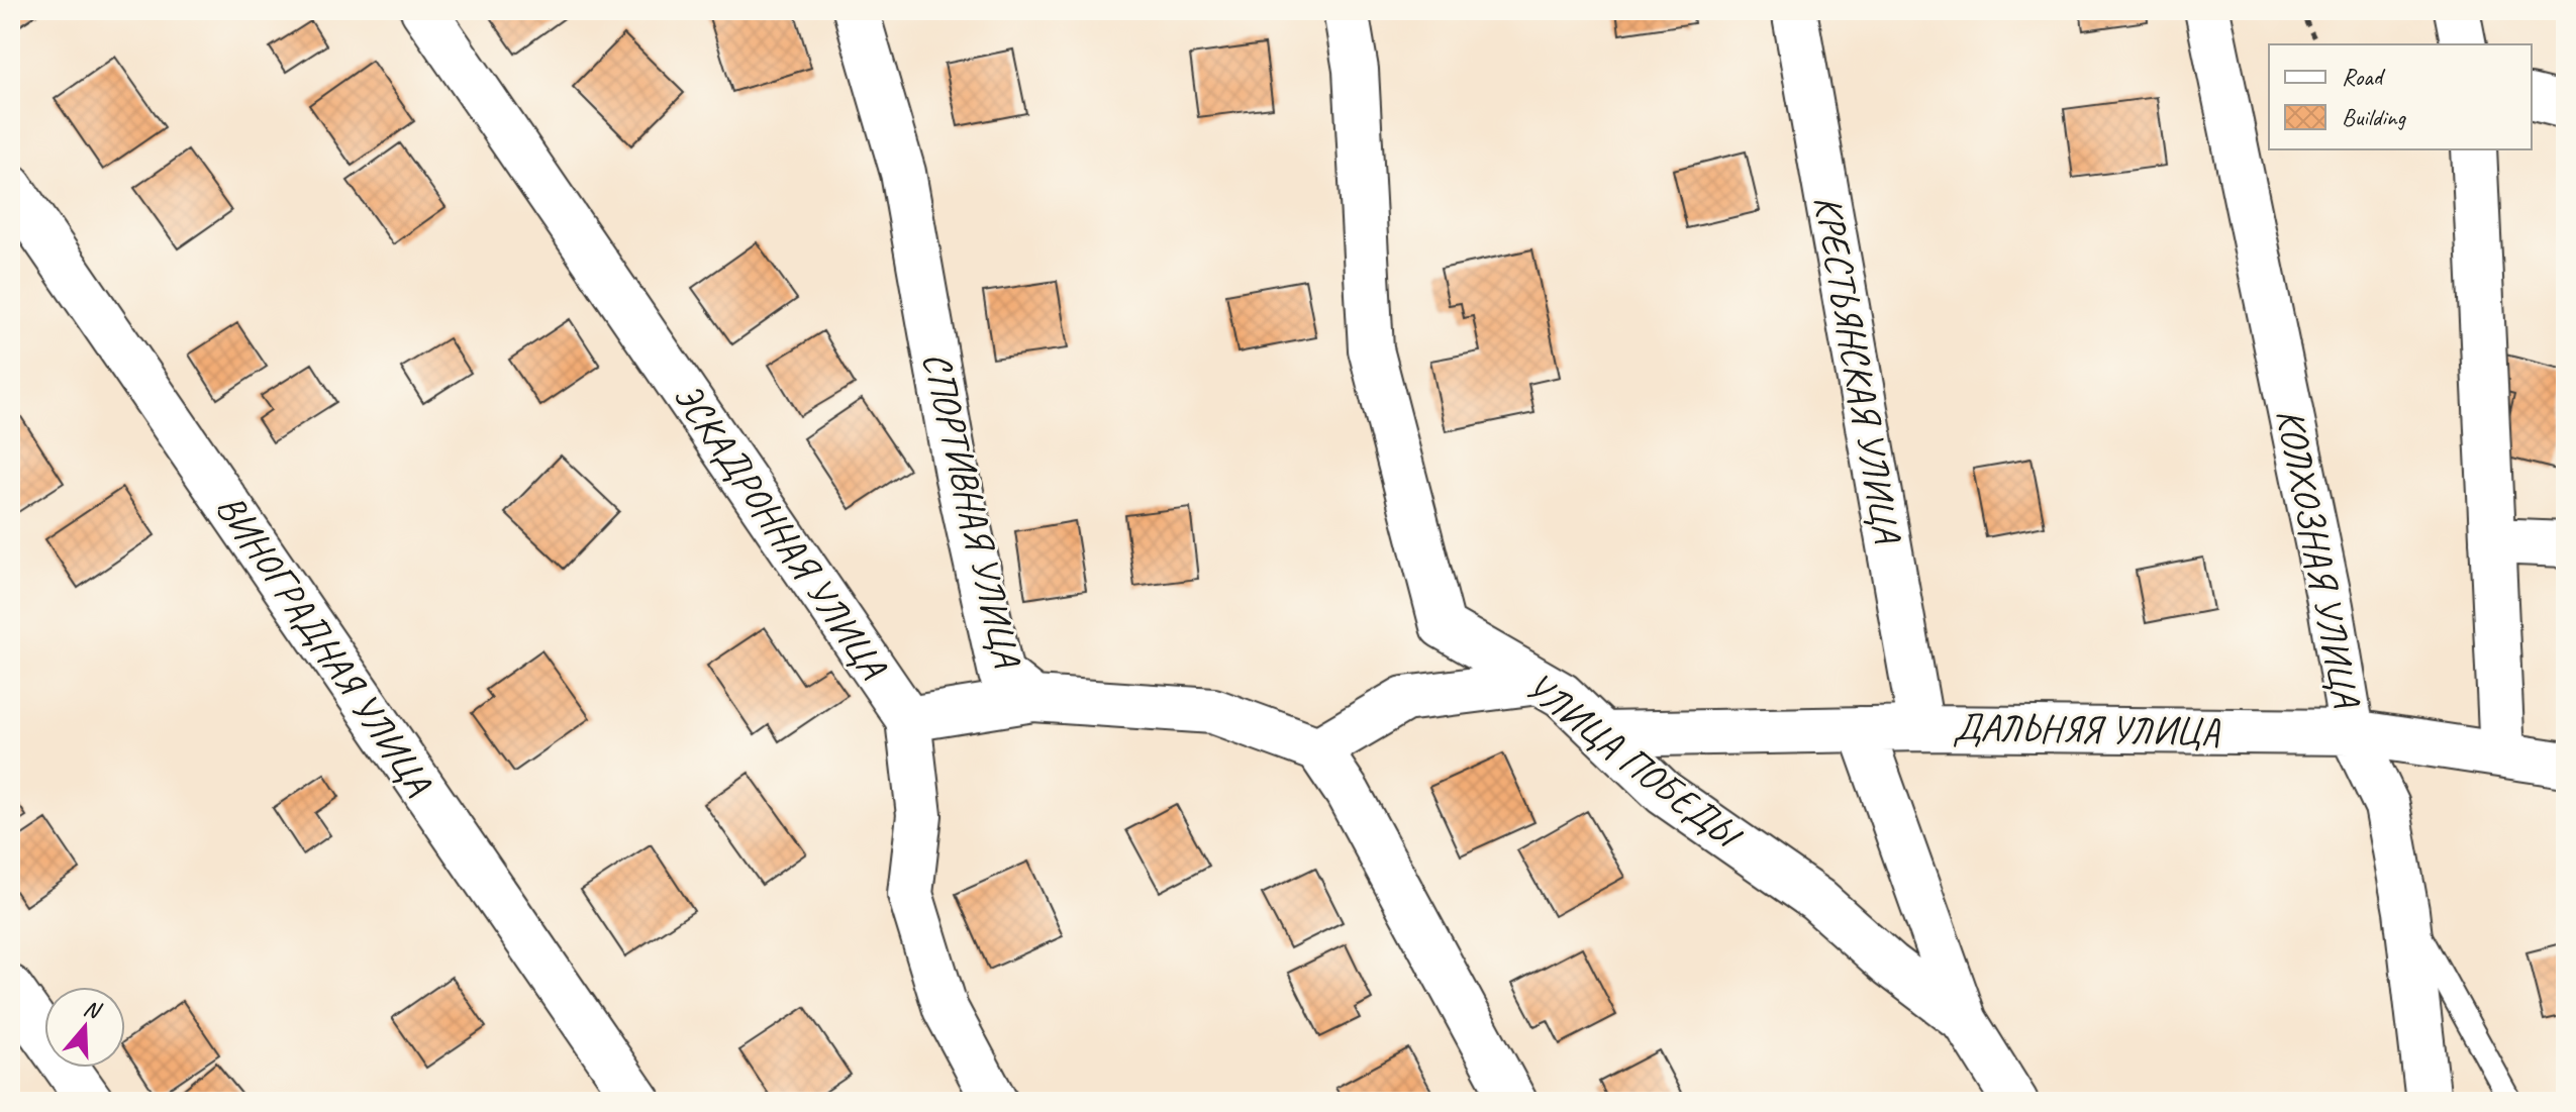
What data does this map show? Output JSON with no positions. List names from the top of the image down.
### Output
{
  "streets": {
    "street": [
      "КРЕСТЬЯНСКАЯ УЛИЦА",
      "СПОРТИВНАЯ УЛИЦА",
      "ЭСКАДРОННАЯ УЛИЦА",
      "КОЛХОЗНАЯ УЛИЦА",
      "ВИНОГРАДНАЯ УЛИЦА",
      "ДАЛЬНЯЯ УЛИЦА",
      "УЛИЦА ПОБЕДЫ"
    ]
  },
  "crossings": [
    ["КРЕСТЬЯНСКАЯ УЛИЦА", "ДАЛЬНЯЯ УЛИЦА"],
    ["КОЛХОЗНАЯ УЛИЦА", "ДАЛЬНЯЯ УЛИЦА"],
    ["ДАЛЬНЯЯ УЛИЦА", "УЛИЦА ПОБЕДЫ"]
  ],
  "legend": ["Road", "Building"],
  "north": "top"
}
